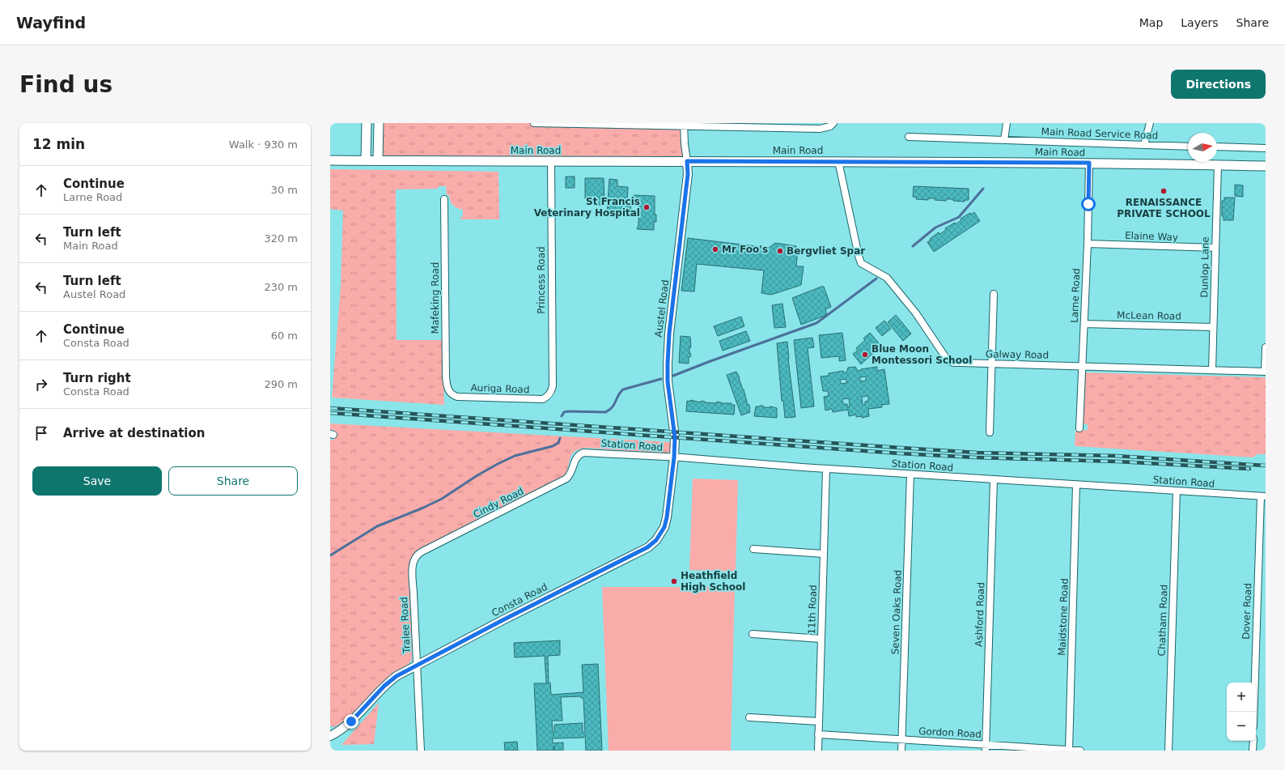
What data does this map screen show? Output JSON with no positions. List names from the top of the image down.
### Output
{
  "streets": {
    "main road": ["Main Road"],
    "street": [
      "Main Road Service Road",
      "Elaine Way",
      "Dunlop Lane",
      "Princess Road",
      "Larne Road",
      "Mafeking Road",
      "Austel Road",
      "McLean Road",
      "Galway Road",
      "Auriga Road",
      "Station Road",
      "Cindy Road",
      "Consta Road",
      "11th Road",
      "Dover Road",
      "Seven Oaks Road",
      "Ashford Road",
      "Maidstone Road",
      "Chatham Road",
      "Tralee Road",
      "Gordon Road"
    ]
  },
  "crossings": [
    ["Main Road", "Dunlop Lane"],
    ["Main Road", "Princess Road"],
    ["Main Road", "Larne Road"],
    ["Main Road", "Austel Road"],
    ["Main Road", "Galway Road"],
    ["Elaine Way", "Dunlop Lane"],
    ["Elaine Way", "Larne Road"],
    ["Dunlop Lane", "McLean Road"],
    ["Dunlop Lane", "Galway Road"],
    ["Princess Road", "Auriga Road"],
    ["Larne Road", "McLean Road"],
    ["Larne Road", "Galway Road"],
    ["Mafeking Road", "Auriga Road"],
    ["Austel Road", "Station Road"],
    ["Austel Road", "Consta Road"],
    ["Station Road", "Cindy Road"],
    ["Station Road", "Consta Road"],
    ["Station Road", "11th Road"],
    ["Station Road", "Dover Road"],
    ["Station Road", "Seven Oaks Road"],
    ["Station Road", "Ashford Road"],
    ["Station Road", "Maidstone Road"],
    ["Station Road", "Chatham Road"],
    ["Cindy Road", "Tralee Road"],
    ["Consta Road", "Tralee Road"],
    ["11th Road", "Gordon Road"],
    ["Seven Oaks Road", "Gordon Road"],
    ["Ashford Road", "Gordon Road"],
    ["Maidstone Road", "Gordon Road"]
  ],
  "places": [
    "RENAISSANCE PRIVATE SCHOOL",
    "St Francis Veterinary Hospital",
    "Mr Foo's",
    "Bergvliet Spar",
    "Blue Moon Montessori School",
    "Heathfield High School"
  ],
  "north": "right",
  "page": {
    "header": "Wayfind",
    "nav": ["Map", "Layers", "Share"],
    "buttons": [
      "Directions",
      ["Save", "Share"]
    ],
    "title": "Find us",
    "heading": ["12 min", "Walk · 930 m"],
    "list": [
      ["Continue", "Larne Road", "30 m"],
      ["Turn left", "Main Road", "320 m"],
      ["Turn left", "Austel Road", "230 m"],
      ["Continue", "Consta Road", "60 m"],
      ["Turn right", "Consta Road", "290 m"],
      "Arrive at destination"
    ],
    "map_buttons": ["+", "−"]
  }
}
